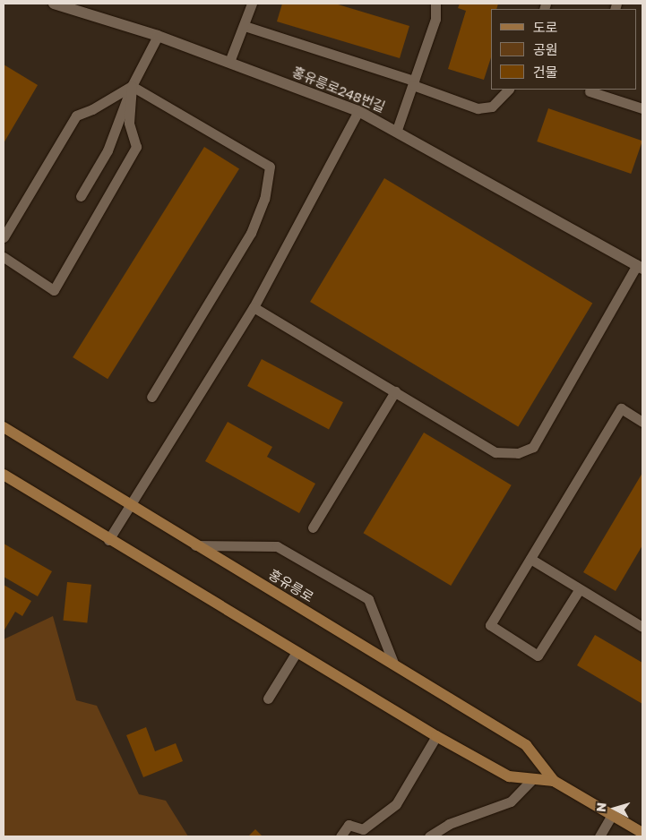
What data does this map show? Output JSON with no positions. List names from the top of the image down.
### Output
{
  "streets": {
    "street": ["홍유릉로248번길", "홍유릉로"]
  },
  "legend": ["도로", "공원", "건물"],
  "north": "left"
}
